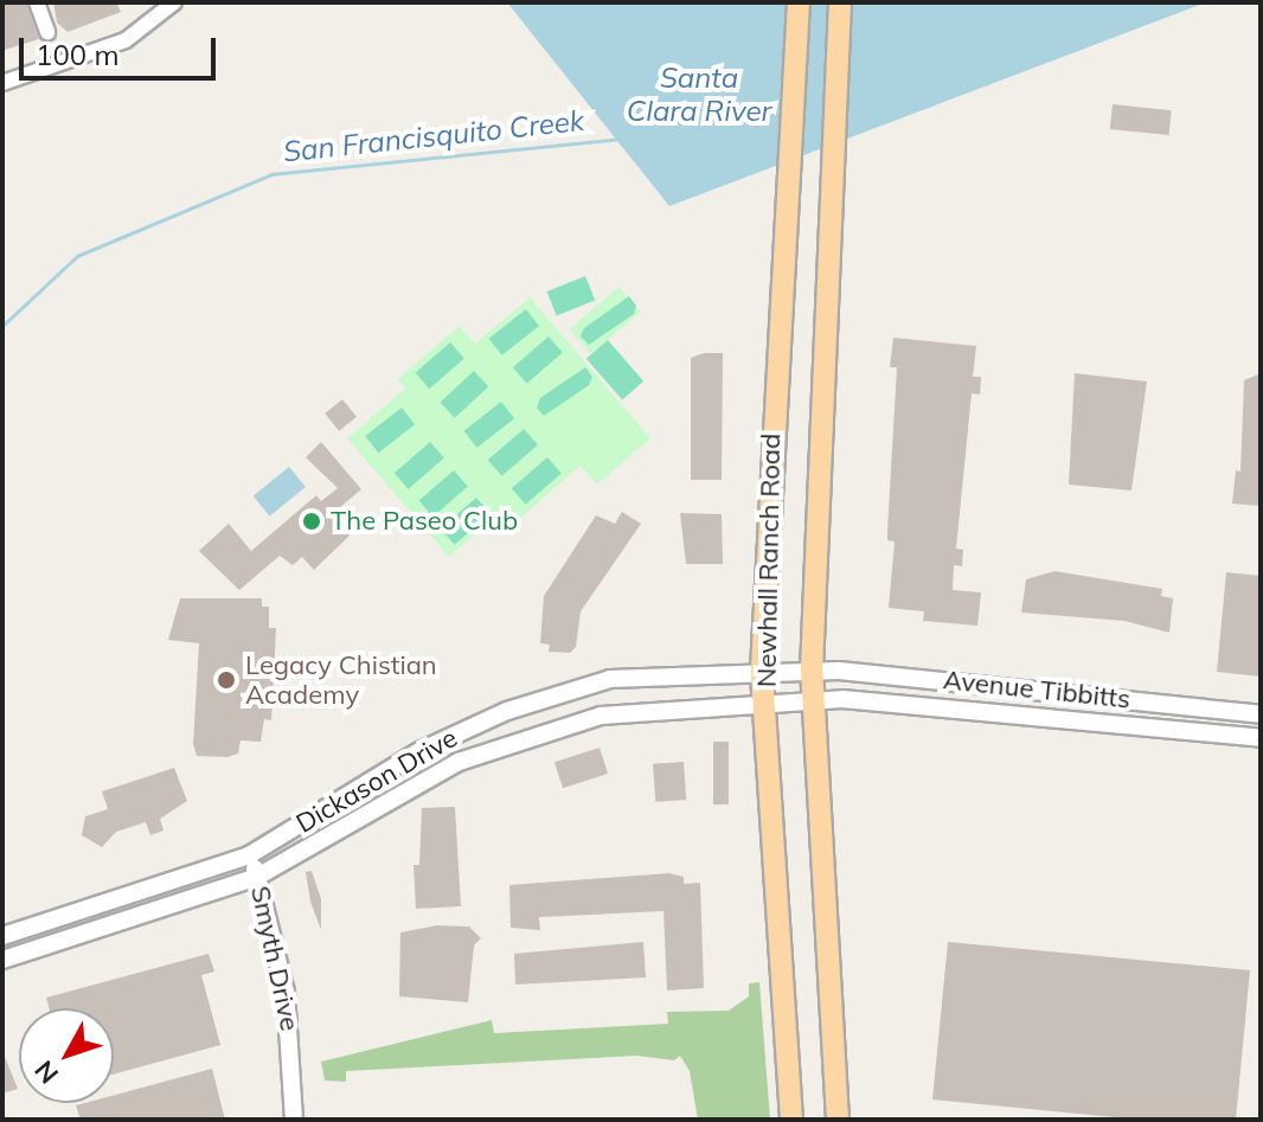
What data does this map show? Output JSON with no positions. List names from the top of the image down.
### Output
{
  "streets": {
    "main road": ["Newhall Ranch Road"],
    "street": ["Avenue Tibbitts", "Dickason Drive", "Smyth Drive"]
  },
  "crossings": [
    ["Newhall Ranch Road", "Avenue Tibbitts"],
    ["Newhall Ranch Road", "Dickason Drive"],
    ["Avenue Tibbitts", "Dickason Drive"],
    ["Dickason Drive", "Smyth Drive"]
  ],
  "water": ["Santa Clara River", "San Francisquito Creek"],
  "places": ["The Paseo Club", "Legacy Chistian Academy"],
  "scale_bar": "100 m",
  "north": "bottom left"
}
